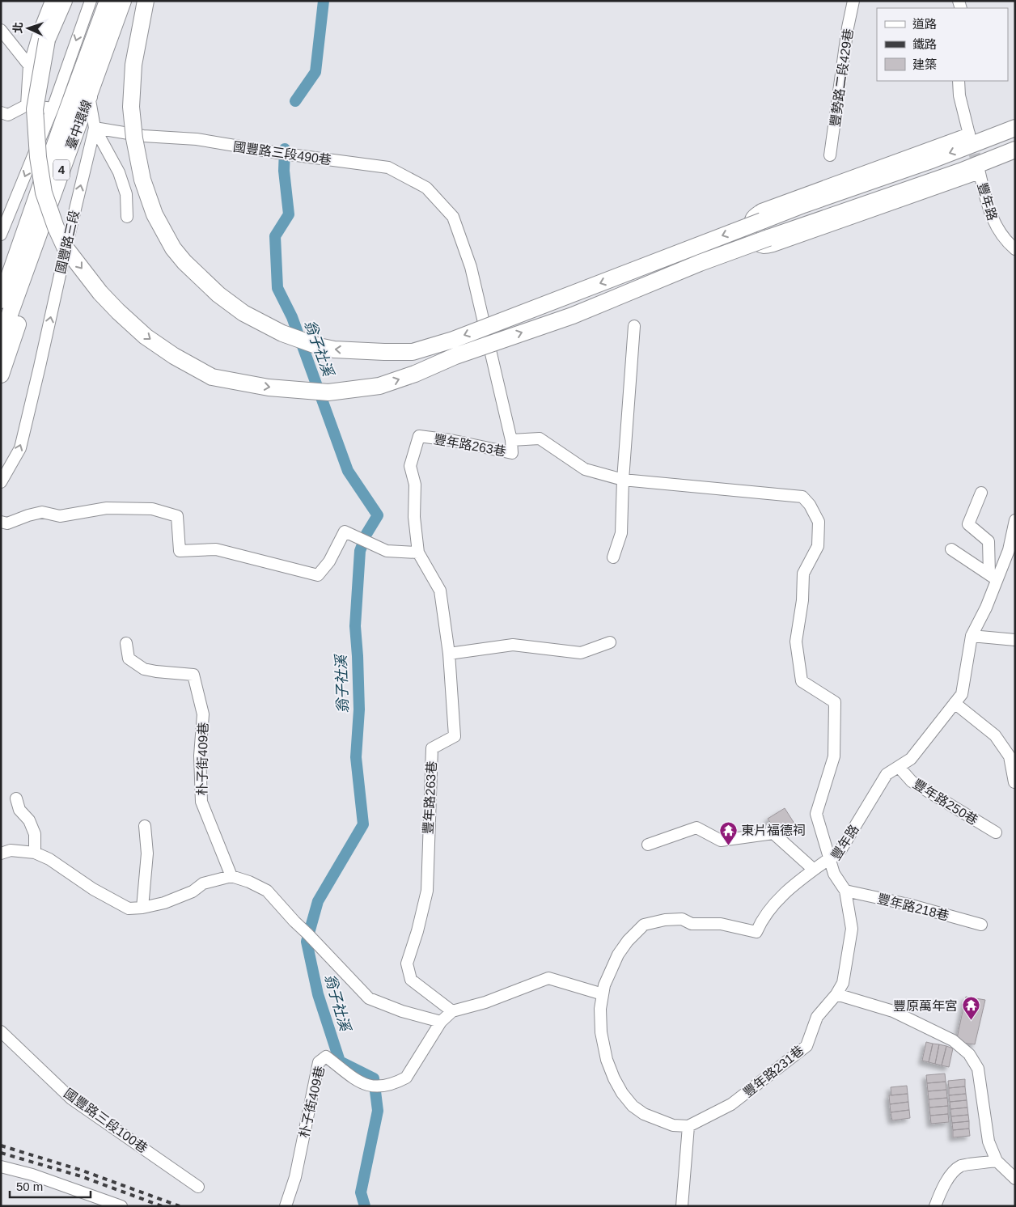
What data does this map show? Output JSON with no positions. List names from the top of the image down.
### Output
{
  "streets": {
    "highway": ["臺中環線", "4"],
    "street": [
      "豐勢路二段429巷",
      "國豐路三段490巷",
      "豐年路",
      "國豐路三段",
      "豐年路263巷",
      "朴子街409巷",
      "豐年路250巷",
      "豐年路218巷",
      "豐年路231巷",
      "國豐路三段100巷"
    ]
  },
  "crossings": [
    ["國豐路三段490巷", "國豐路三段"],
    ["國豐路三段490巷", "豐年路263巷"],
    ["豐年路", "豐年路263巷"],
    ["豐年路", "豐年路250巷"],
    ["豐年路", "豐年路218巷"],
    ["豐年路", "豐年路231巷"],
    ["豐年路263巷", "朴子街409巷"]
  ],
  "water": ["翁子社溪"],
  "places": {
    "temple": ["東片福德祠", "豐原萬年宮"]
  },
  "legend": ["道路", "鐵路", "建築"],
  "scale_bar": "50 m",
  "north": "left"
}
